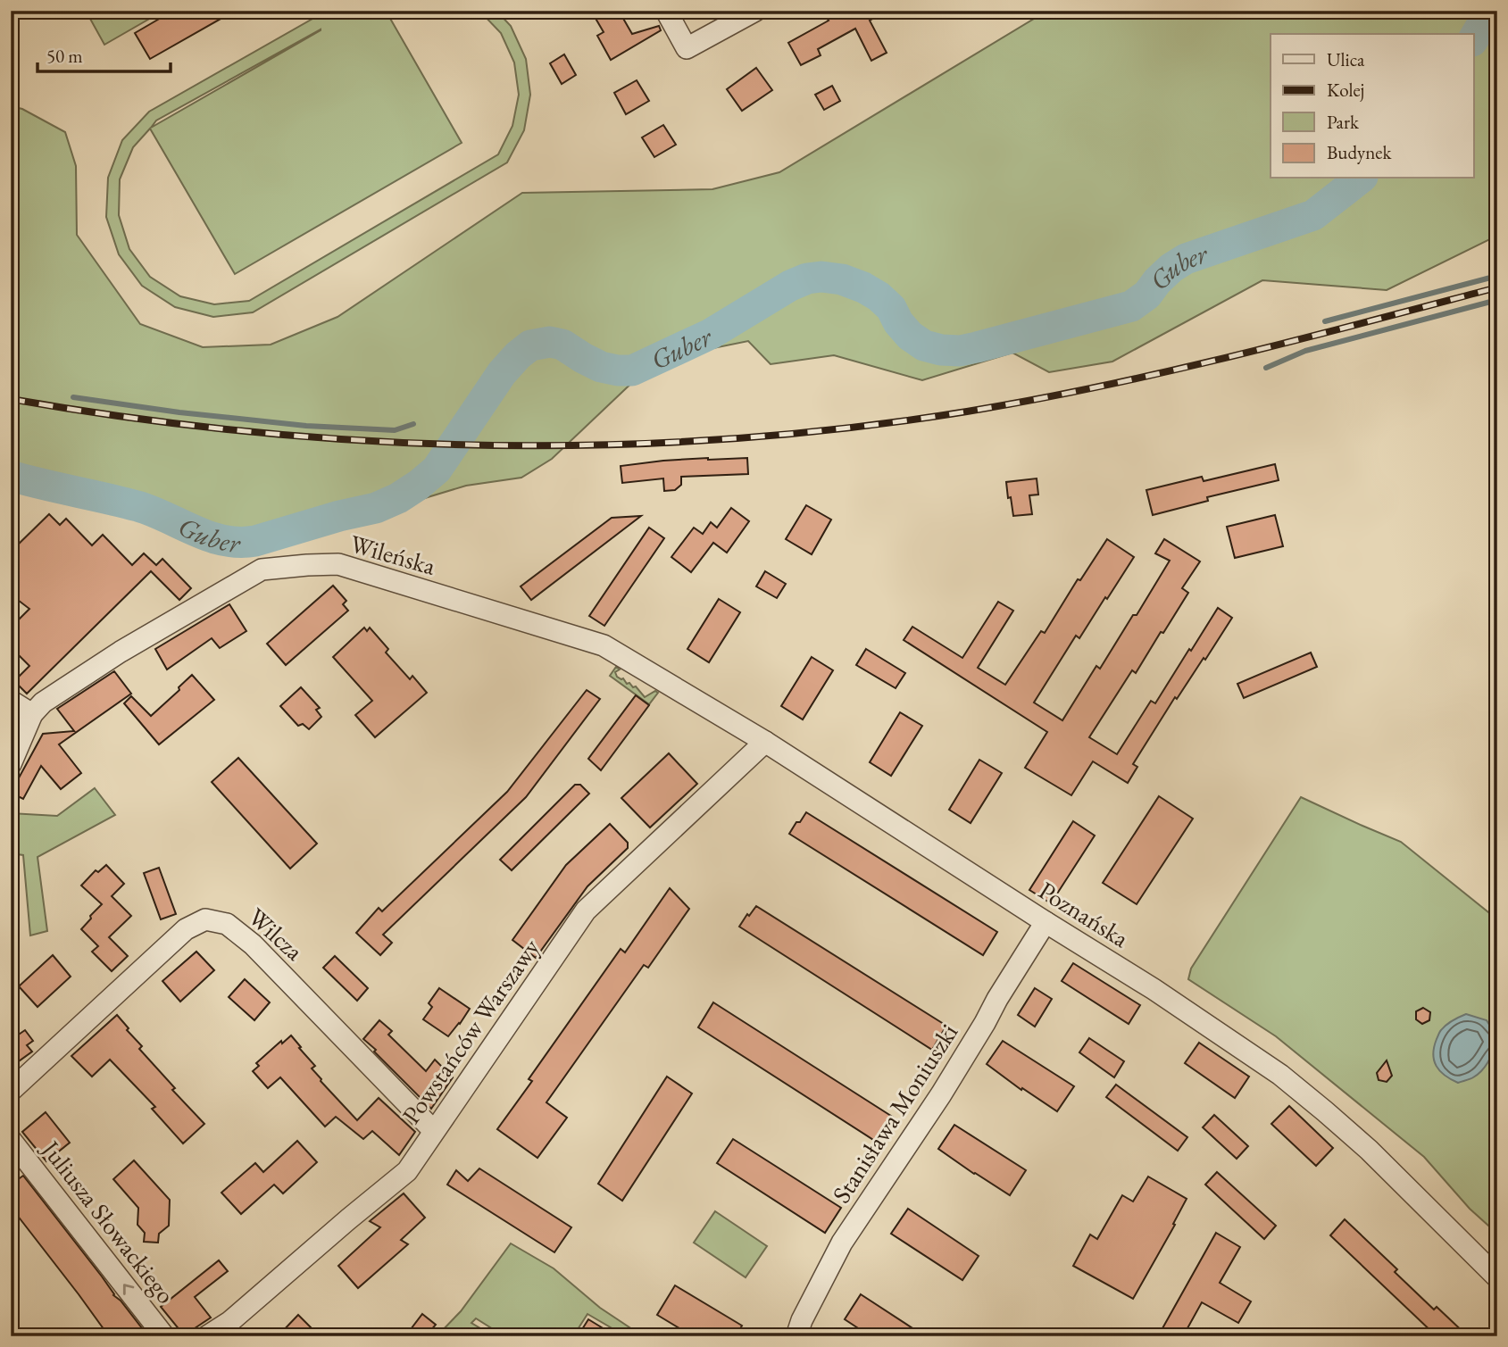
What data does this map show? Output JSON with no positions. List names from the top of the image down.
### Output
{
  "streets": {
    "street": [
      "Wileńska",
      "Poznańska",
      "Wilcza",
      "Powstańców Warszawy",
      "Stanisława Moniuszki",
      "Juliusza Słowackiego"
    ]
  },
  "crossings": [
    ["Wileńska", "Poznańska"],
    ["Poznańska", "Powstańców Warszawy"],
    ["Poznańska", "Stanisława Moniuszki"],
    ["Wilcza", "Powstańców Warszawy"]
  ],
  "one_way": ["Juliusza Słowackiego"],
  "water": ["Guber"],
  "legend": [
    "Ulica",
    "Kolej",
    "Park",
    "Budynek"
  ],
  "scale_bar": "50 m"
}
